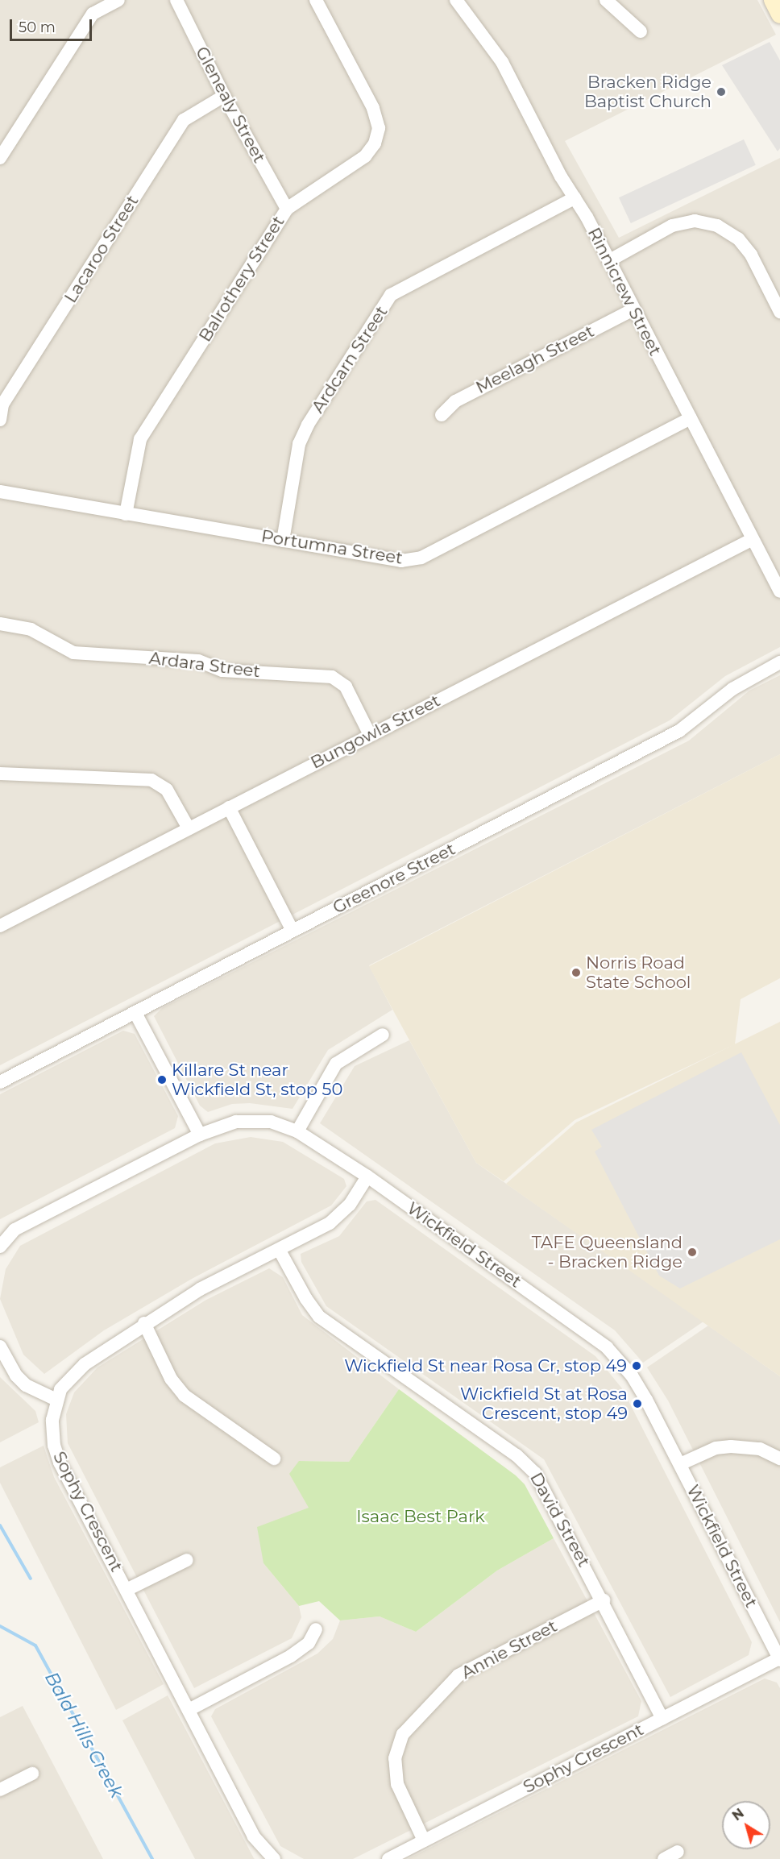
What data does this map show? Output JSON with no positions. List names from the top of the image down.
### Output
{
  "streets": {
    "street": [
      "Glenealy Street",
      "Lacaroo Street",
      "Balrothery Street",
      "Rinnicrew Street",
      "Ardcarn Street",
      "Meelagh Street",
      "Portumna Street",
      "Ardara Street",
      "Bungowla Street",
      "Greenore Street",
      "Wickfield Street",
      "Sophy Crescent",
      "David Street",
      "Annie Street"
    ]
  },
  "crossings": [
    ["Glenealy Street", "Lacaroo Street"],
    ["Glenealy Street", "Balrothery Street"],
    ["Balrothery Street", "Portumna Street"],
    ["Rinnicrew Street", "Ardcarn Street"],
    ["Rinnicrew Street", "Meelagh Street"],
    ["Rinnicrew Street", "Portumna Street"],
    ["Rinnicrew Street", "Bungowla Street"],
    ["Ardcarn Street", "Portumna Street"],
    ["Ardara Street", "Bungowla Street"],
    ["Wickfield Street", "Sophy Crescent"],
    ["Sophy Crescent", "David Street"],
    ["Sophy Crescent", "Annie Street"],
    ["David Street", "Annie Street"]
  ],
  "water": ["Bald Hills Creek"],
  "parks": ["Isaac Best Park"],
  "places": [
    "Bracken Ridge Baptist Church",
    "Norris Road State School",
    "Killare St near Wickfield St, stop 50",
    "TAFE Queensland - Bracken Ridge",
    "Wickfield St near Rosa Cr, stop 49",
    "Wickfield St at Rosa Crescent, stop 49"
  ],
  "scale_bar": "50 m",
  "north": "top left"
}
